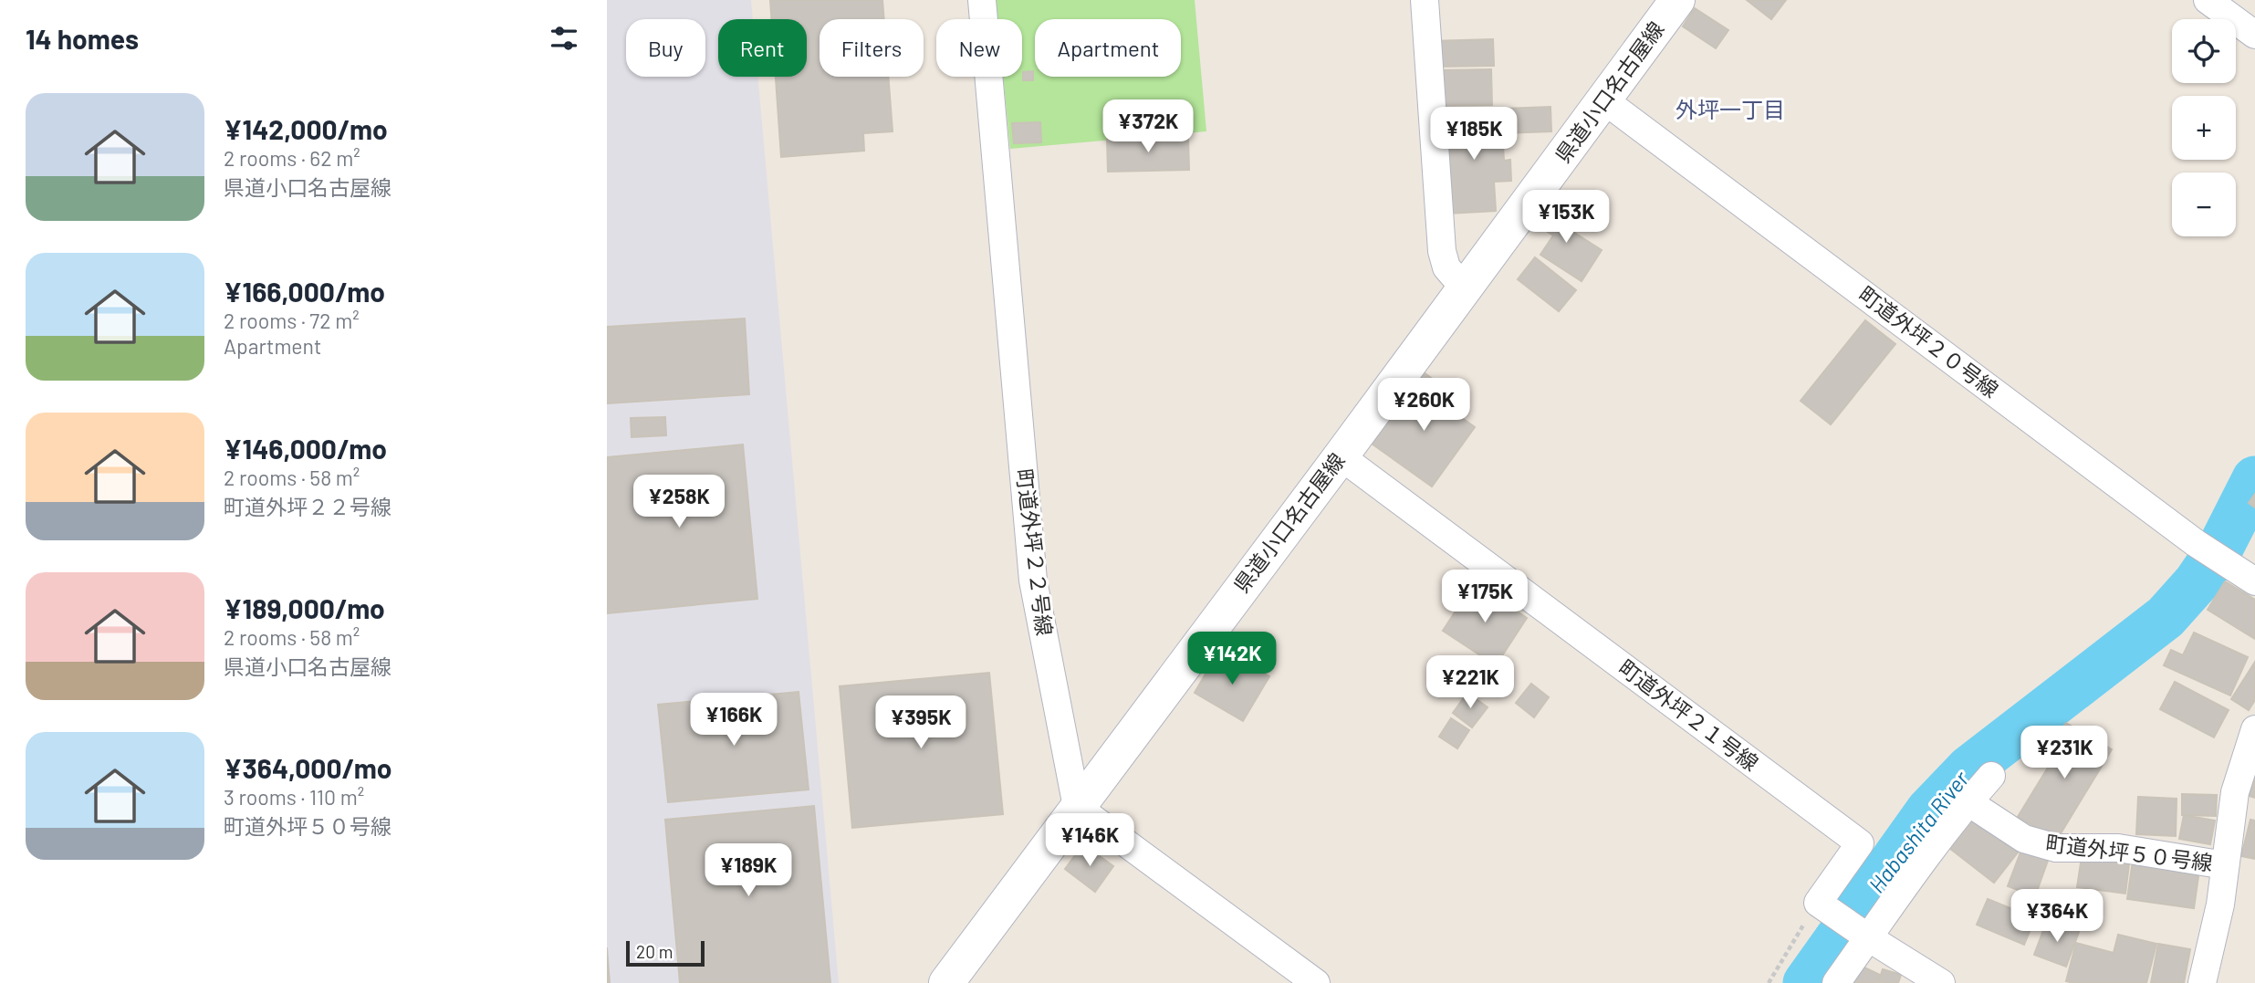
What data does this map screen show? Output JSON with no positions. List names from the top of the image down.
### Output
{
  "streets": {
    "main road": ["県道小口名古屋線"],
    "street": [
      "町道外坪２０号線",
      "町道外坪２２号線",
      "町道外坪２１号線",
      "町道外坪５０号線"
    ]
  },
  "crossings": [
    ["県道小口名古屋線", "町道外坪２０号線"],
    ["県道小口名古屋線", "町道外坪２２号線"],
    ["県道小口名古屋線", "町道外坪２１号線"]
  ],
  "districts": ["外坪一丁目"],
  "water": ["Habashita River"],
  "scale_bar": "20 m",
  "page": {
    "heading": "14 homes",
    "map_buttons": ["+", "−"],
    "chip": [
      "Buy",
      "Rent",
      "Filters",
      "New",
      "Apartment"
    ],
    "list": [
      {
        "name": "¥142,000/mo",
        "note": "2 rooms · 62 m² · 県道小口名古屋線"
      },
      {
        "name": "¥166,000/mo",
        "note": "2 rooms · 72 m² · Apartment"
      },
      {
        "name": "¥146,000/mo",
        "note": "2 rooms · 58 m² · 町道外坪２２号線"
      },
      {
        "name": "¥189,000/mo",
        "note": "2 rooms · 58 m² · 県道小口名古屋線"
      },
      {
        "name": "¥364,000/mo",
        "note": "3 rooms · 110 m² · 町道外坪５０号線"
      }
    ],
    "price": [
      "¥372K",
      "¥185K",
      "¥153K",
      "¥260K",
      "¥258K",
      "¥175K",
      "¥142K",
      "¥221K",
      "¥166K",
      "¥395K",
      "¥231K",
      "¥146K",
      "¥189K",
      "¥364K"
    ],
    "scale": "20 m"
  }
}
